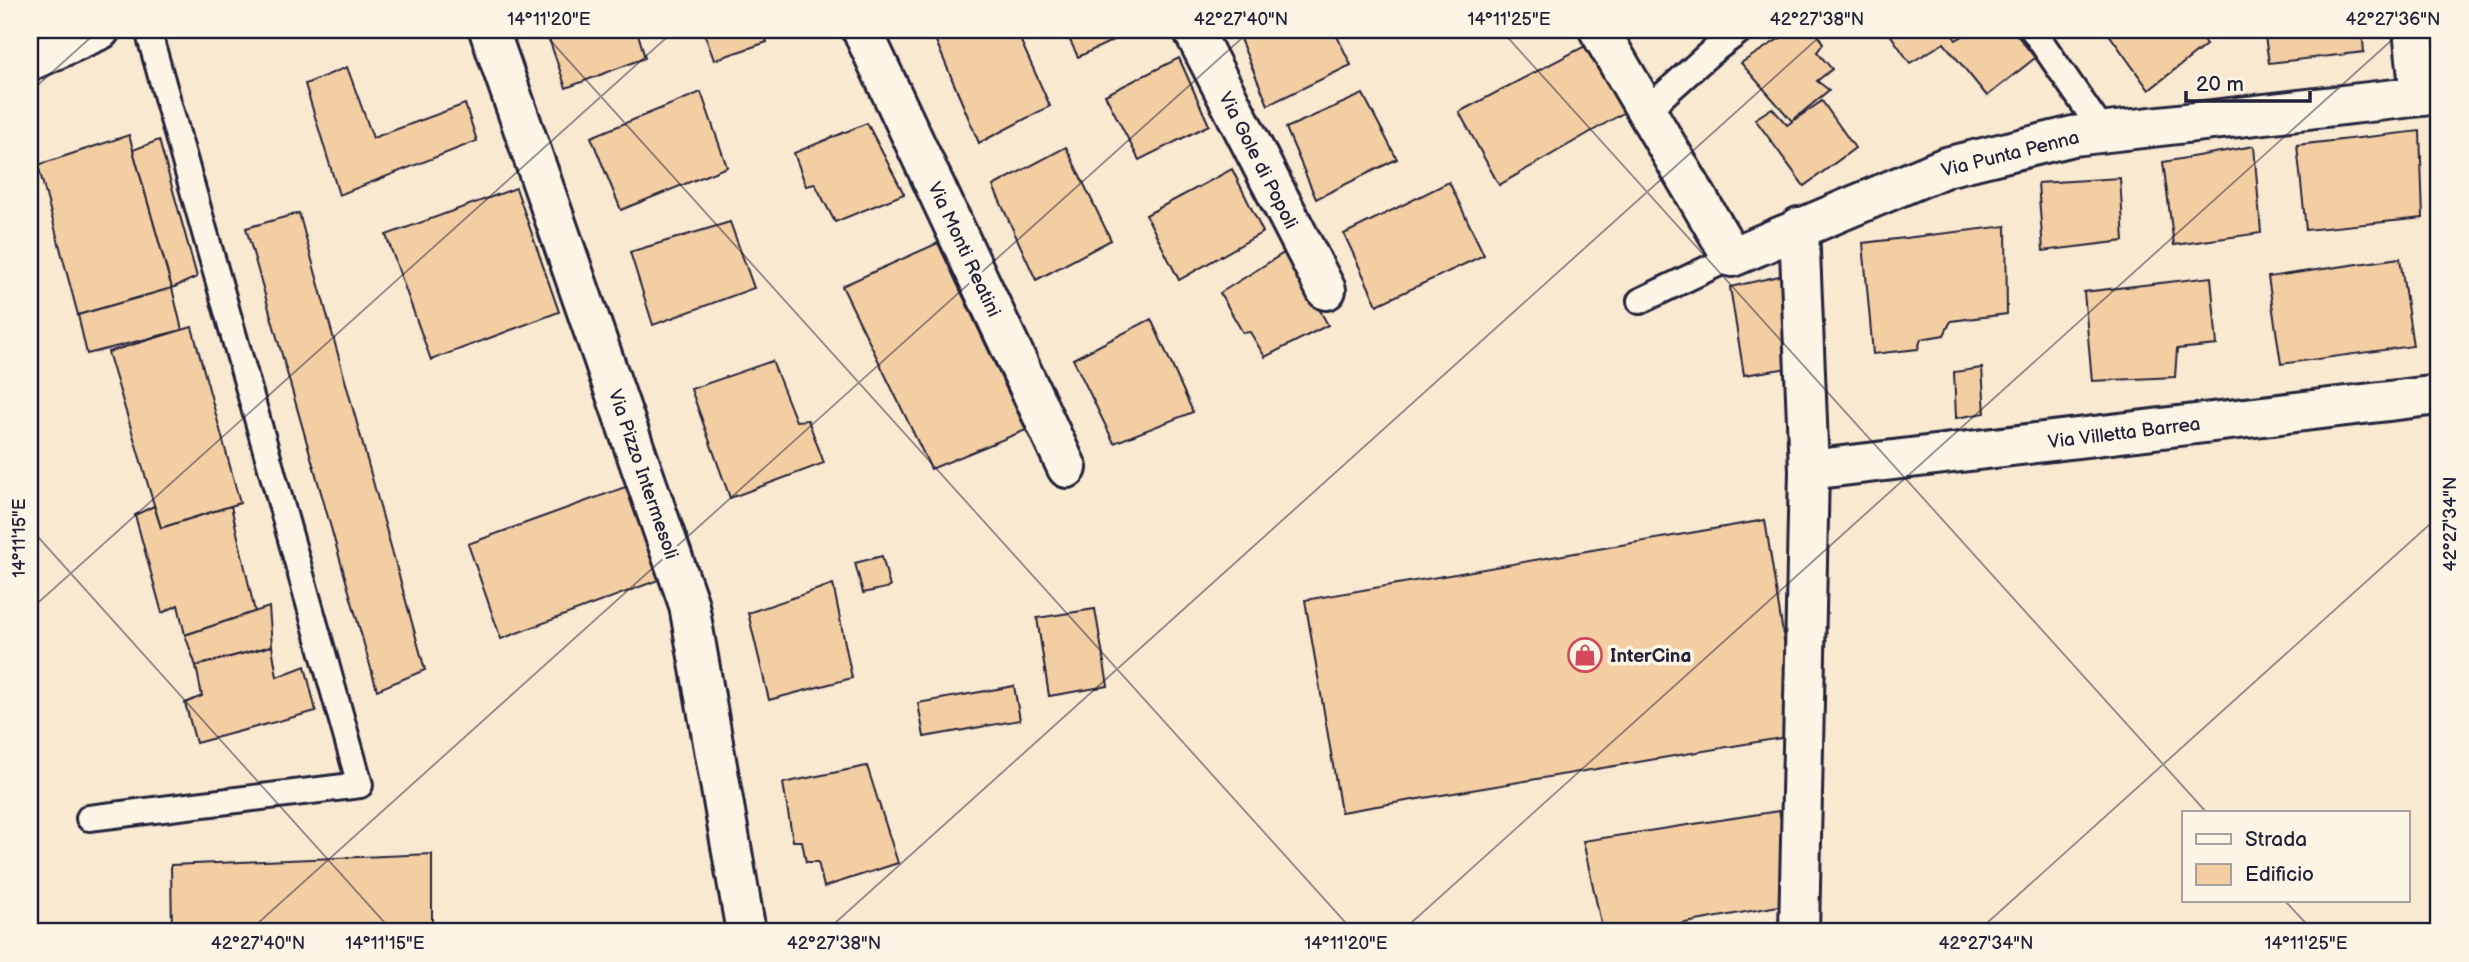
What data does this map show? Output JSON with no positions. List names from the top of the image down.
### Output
{
  "streets": {
    "street": [
      "Via Punta Penna",
      "Via Gole di Popoli",
      "Via Monti Reatini",
      "Via Villetta Barrea",
      "Via Pizzo Intermesoli"
    ]
  },
  "places": {
    "shop": ["InterCina"]
  },
  "legend": ["Strada", "Edificio"],
  "scale_bar": "20 m",
  "coordinates": [
    "14°11'20\"E",
    "42°27'40\"N",
    "14°11'25\"E",
    "42°27'38\"N",
    "42°27'36\"N",
    "42°27'34\"N",
    "14°11'15\"E"
  ]
}
